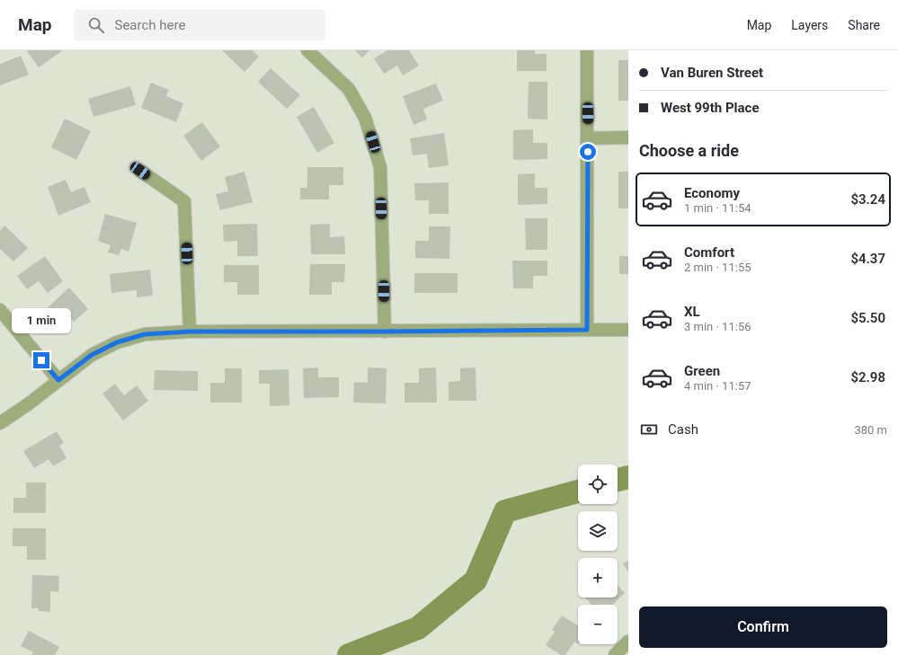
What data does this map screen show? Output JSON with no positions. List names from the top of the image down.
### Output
{
  "page": {
    "header": "Map",
    "search": "Search here",
    "nav": ["Map", "Layers", "Share"],
    "banner": ["Van Buren Street", "West 99th Place"],
    "heading": "Choose a ride",
    "list": [
      {
        "name": "Economy",
        "note": "1 min · 11:54",
        "value": "$3.24"
      },
      {
        "name": "Comfort",
        "note": "2 min · 11:55",
        "value": "$4.37"
      },
      {
        "name": "XL",
        "note": "3 min · 11:56",
        "value": "$5.50"
      },
      {
        "name": "Green",
        "note": "4 min · 11:57",
        "value": "$2.98"
      }
    ],
    "bubble": "1 min",
    "pay": ["Cash", "380 m"],
    "map_buttons": ["+", "−"],
    "buttons": "Confirm"
  }
}
